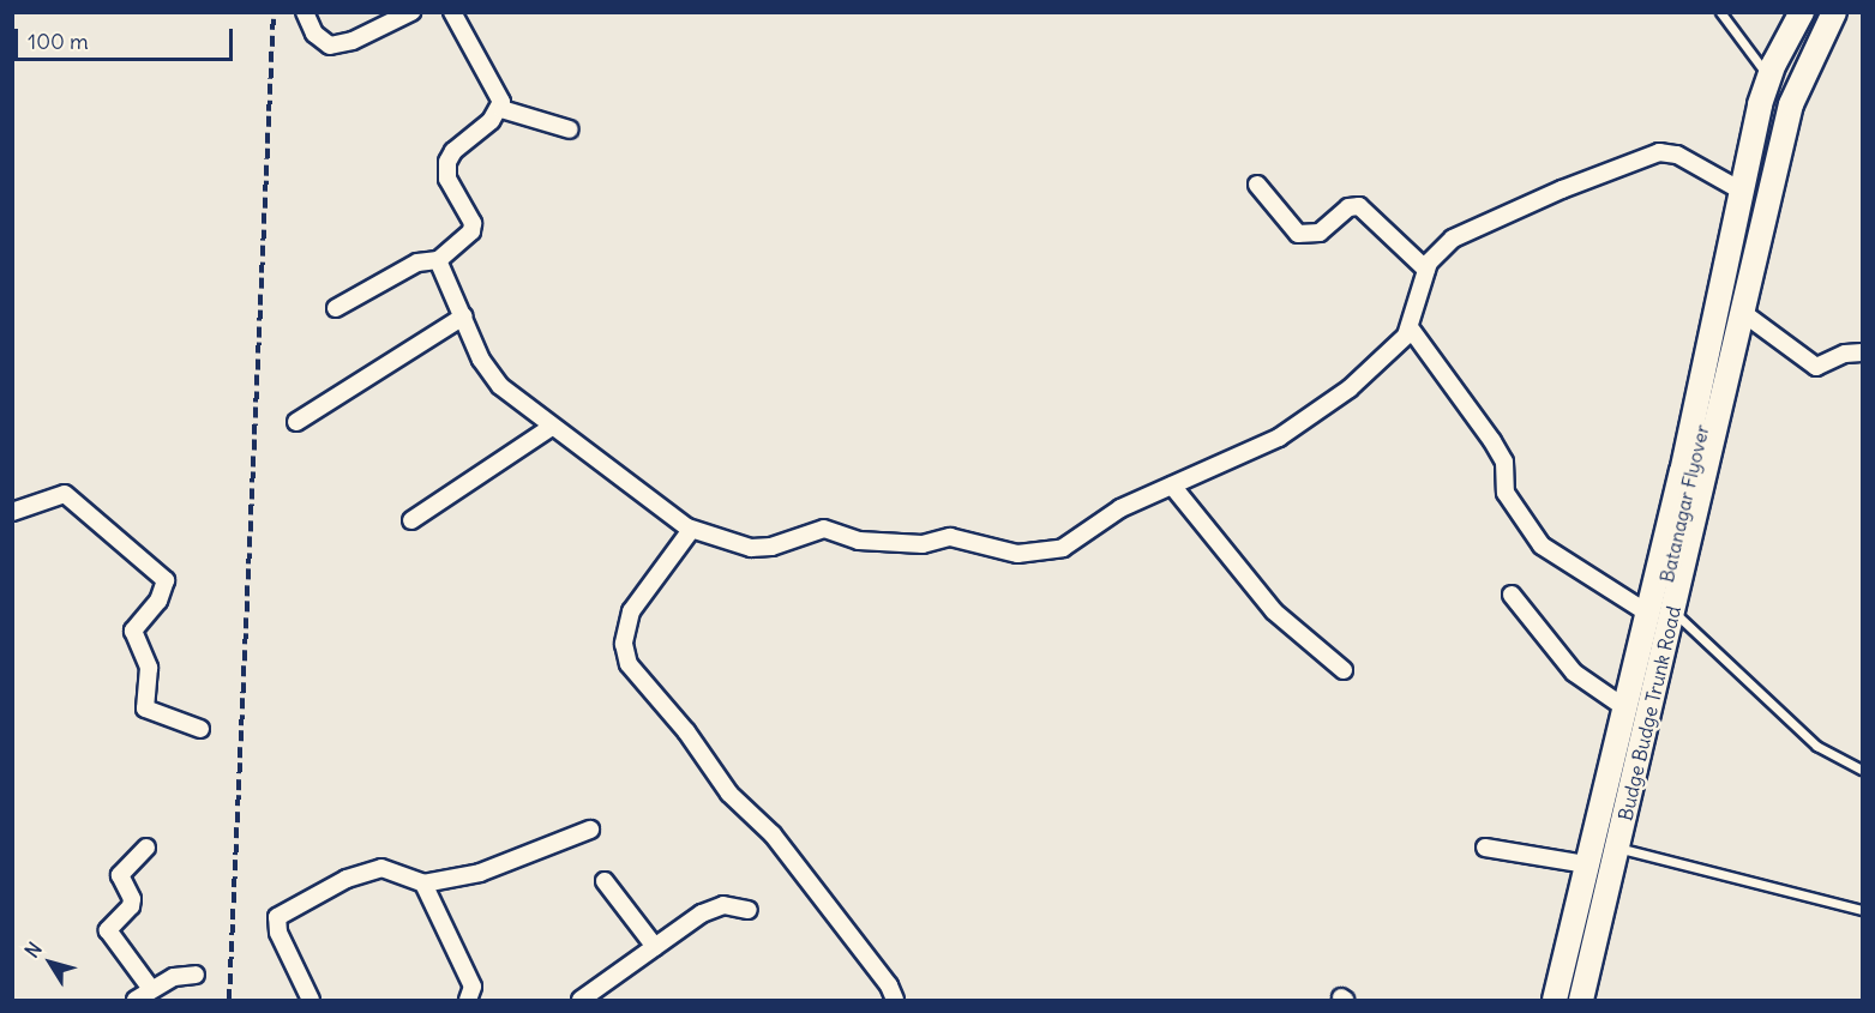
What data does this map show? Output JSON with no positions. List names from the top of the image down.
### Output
{
  "streets": {
    "street": ["Batanagar Flyover", "Budge Budge Trunk Road"]
  },
  "scale_bar": "100 m",
  "north": "top left"
}
